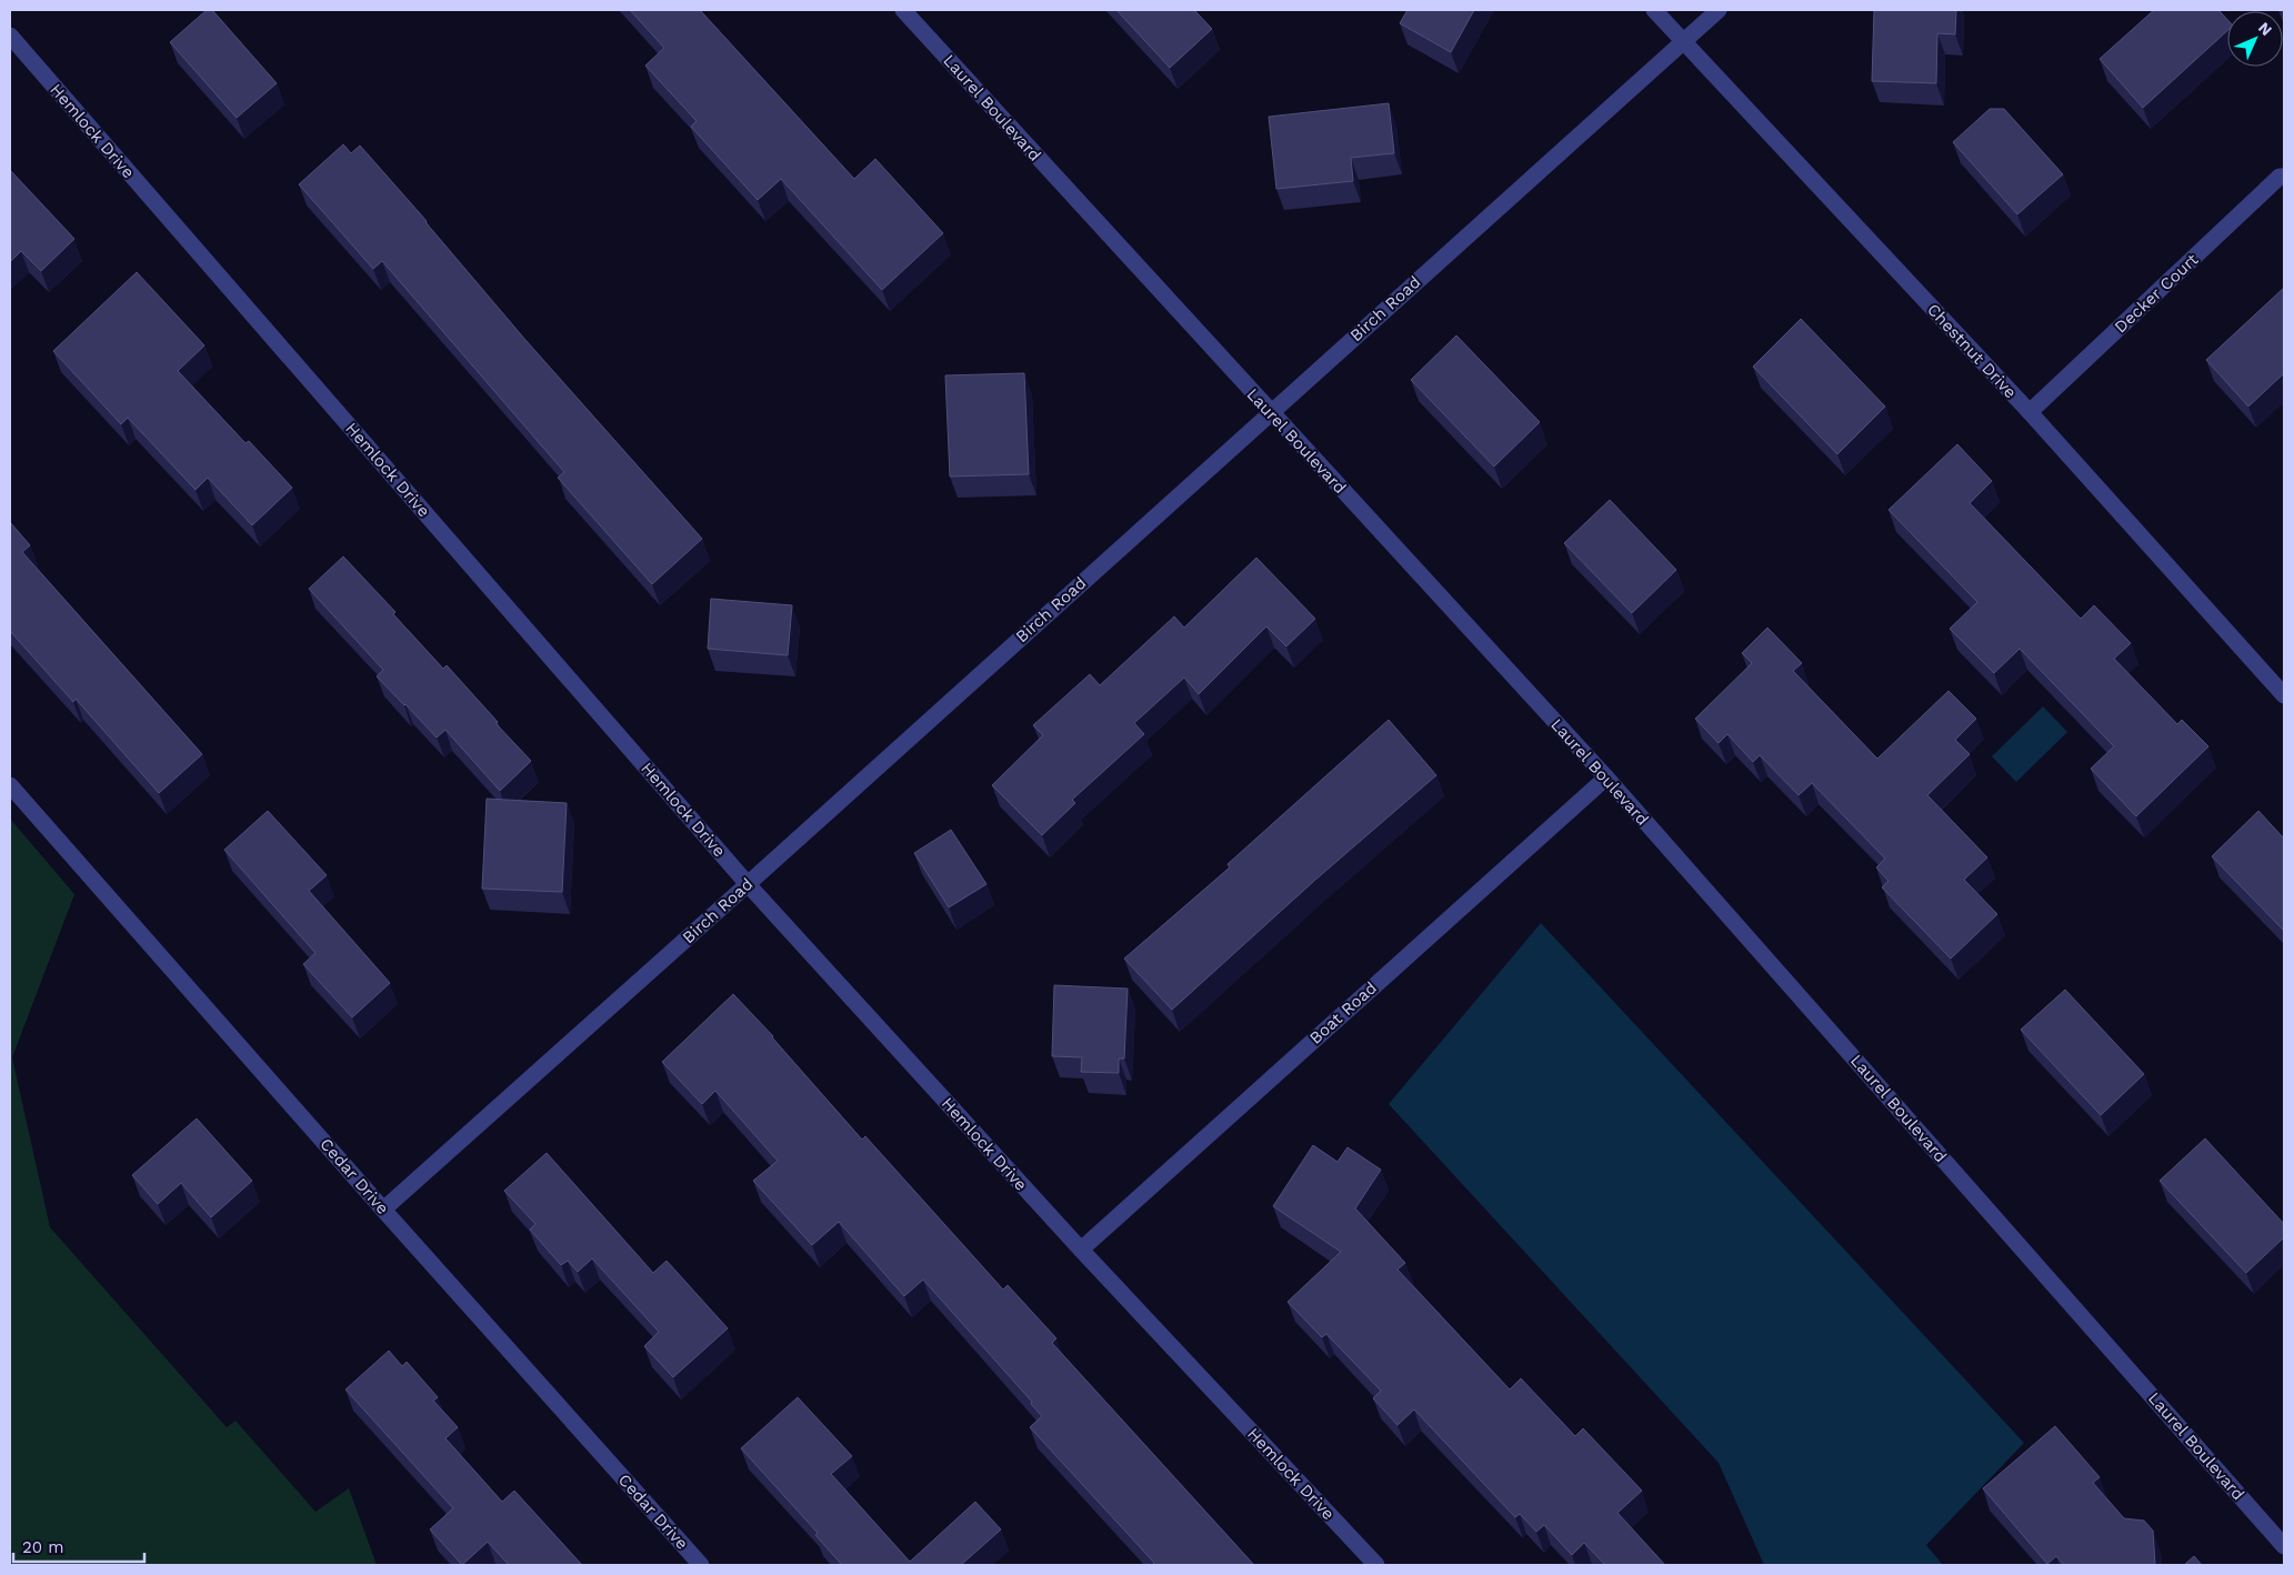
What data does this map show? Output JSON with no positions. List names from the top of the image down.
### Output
{
  "streets": {
    "street": [
      "Laurel Boulevard",
      "Hemlock Drive",
      "Decker Court",
      "Birch Road",
      "Chestnut Drive",
      "Boat Road",
      "Cedar Drive"
    ]
  },
  "crossings": [
    ["Laurel Boulevard", "Birch Road"],
    ["Laurel Boulevard", "Boat Road"],
    ["Hemlock Drive", "Birch Road"],
    ["Hemlock Drive", "Boat Road"],
    ["Decker Court", "Chestnut Drive"],
    ["Birch Road", "Chestnut Drive"],
    ["Birch Road", "Cedar Drive"]
  ],
  "scale_bar": "20 m",
  "north": "top right"
}
